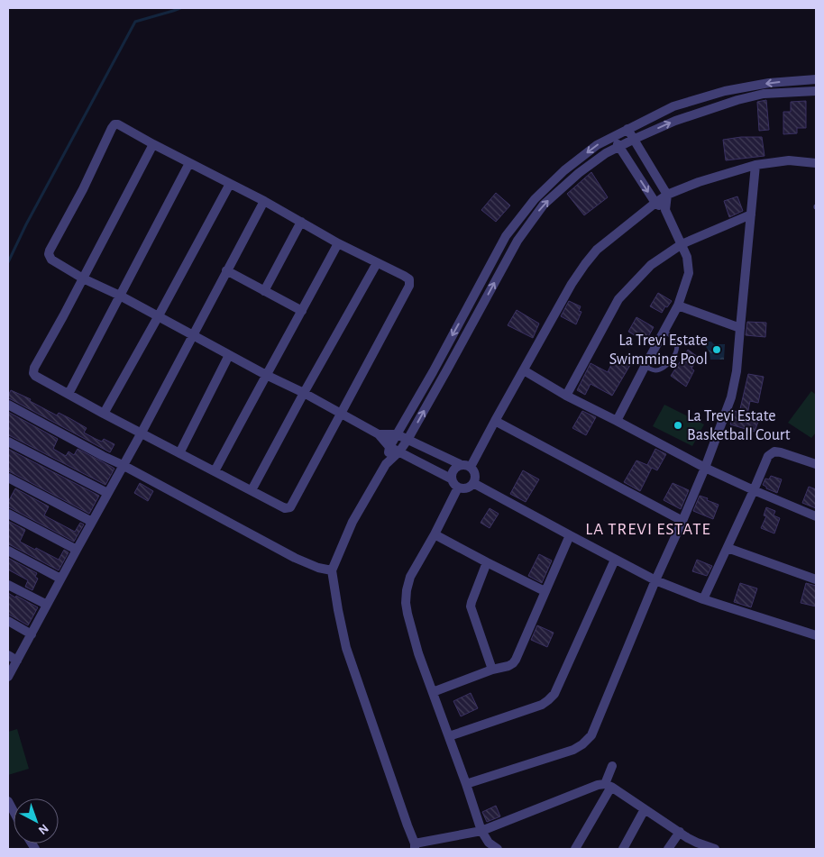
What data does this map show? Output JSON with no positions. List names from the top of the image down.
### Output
{
  "districts": ["LA TREVI ESTATE"],
  "places": ["La Trevi Estate Swimming Pool", "La Trevi Estate Basketball Court"],
  "north": "bottom right"
}
